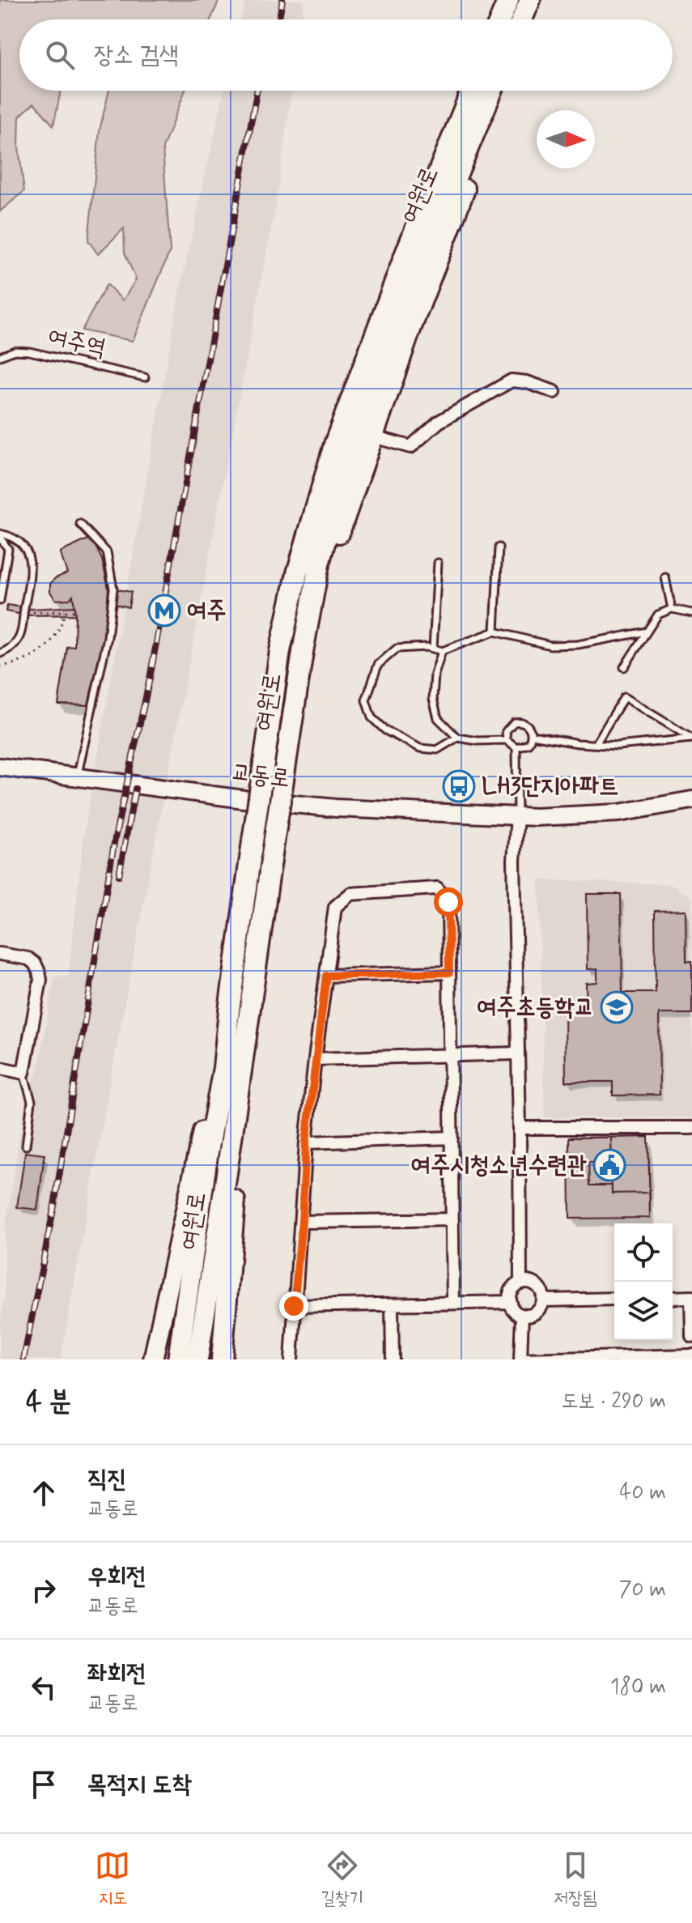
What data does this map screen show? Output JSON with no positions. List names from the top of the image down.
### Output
{
  "streets": {
    "highway": ["여원로"],
    "street": ["교동로"],
    "lane": ["여주역"]
  },
  "places": {
    "metro station": ["여주"],
    "bus stop": ["LH3단지아파트"],
    "school or university": ["여주초등학교"],
    "public building": ["여주시청소년수련관"]
  },
  "north": "right",
  "page": {
    "search": "장소 검색",
    "heading": ["4 분", "도보 · 290 m"],
    "list": [
      ["직진", "교동로", "40 m"],
      ["우회전", "교동로", "70 m"],
      ["좌회전", "교동로", "180 m"],
      "목적지 도착"
    ],
    "nav": ["지도", "길찾기", "저장됨"]
  }
}
